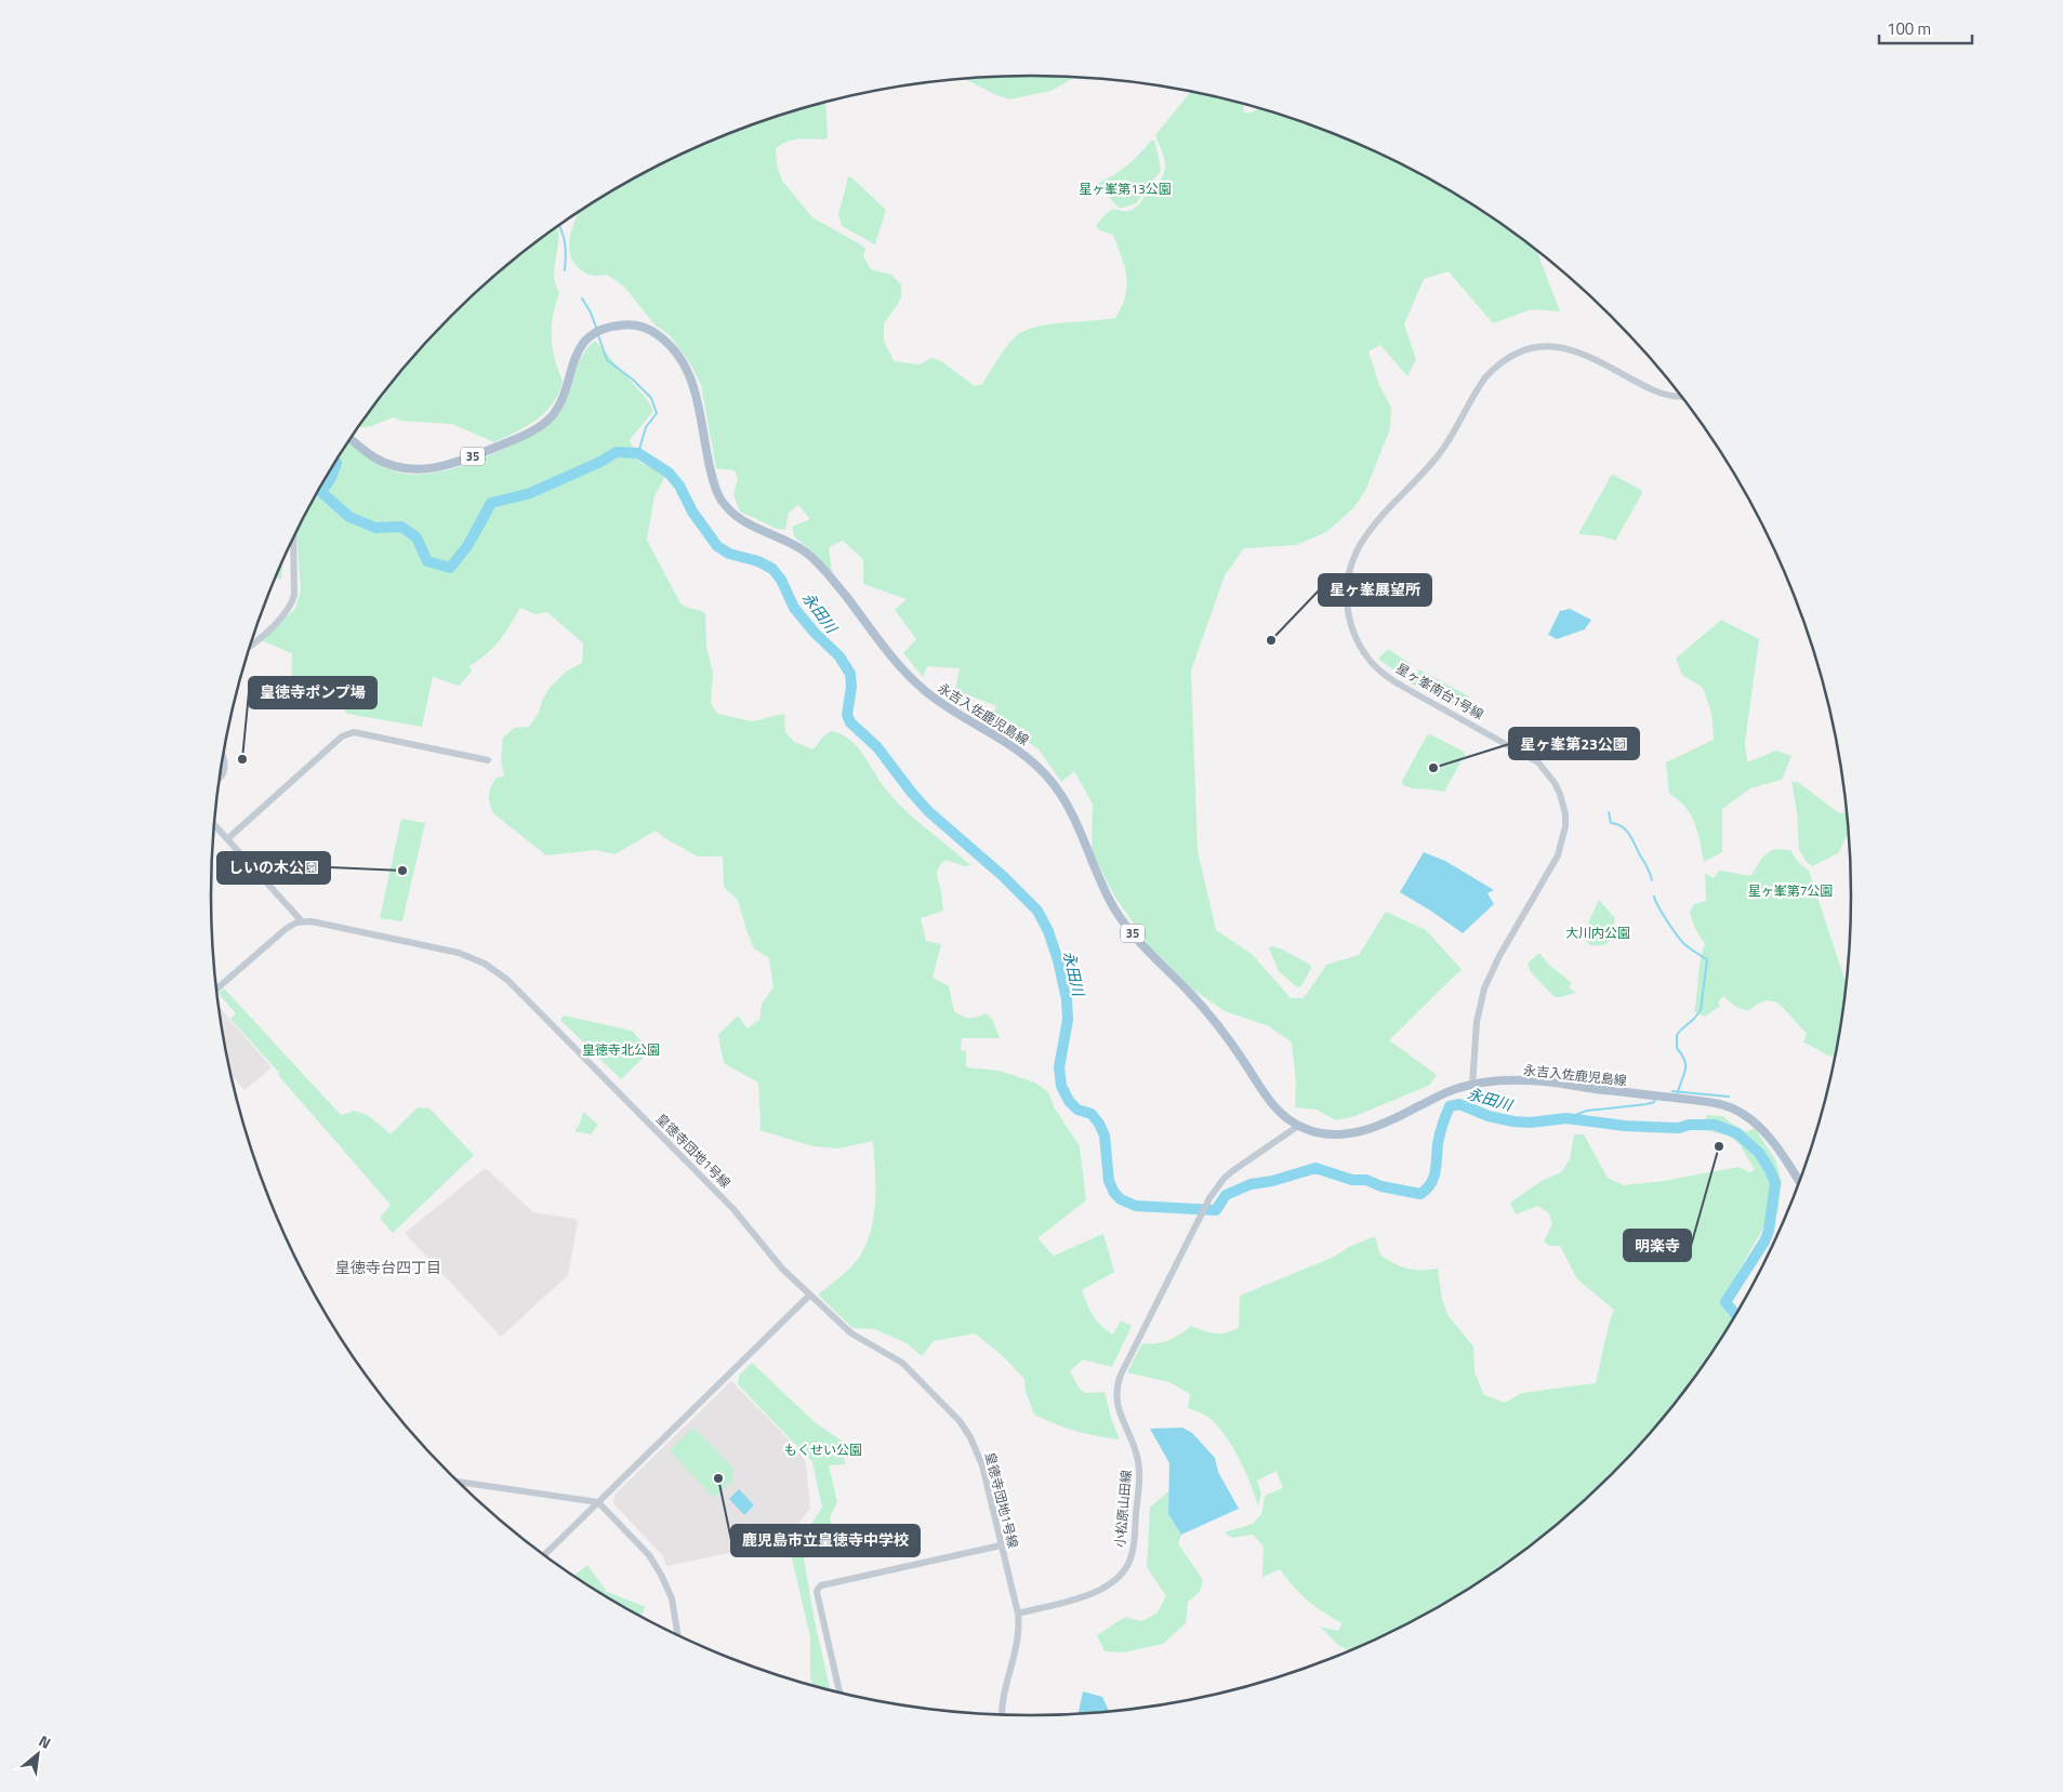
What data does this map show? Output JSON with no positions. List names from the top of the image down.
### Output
{
  "streets": {
    "main road": ["35", "永吉入佐鹿児島線"],
    "street": ["星ヶ峯南台1号線", "皇徳寺団地1号線", "小松原山田線"]
  },
  "crossings": [
    ["星ヶ峯南台1号線", "永吉入佐鹿児島線"],
    ["永吉入佐鹿児島線", "小松原山田線"],
    ["皇徳寺団地1号線", "小松原山田線"]
  ],
  "districts": ["皇徳寺台四丁目"],
  "water": ["永田川"],
  "parks": [
    "星ヶ峯第13公園",
    "星ヶ峯第7公園",
    "大川内公園",
    "皇徳寺北公園",
    "もくせい公園"
  ],
  "places": [
    "星ヶ峯展望所",
    "皇徳寺ポンプ場",
    "星ヶ峯第23公園",
    "しいの木公園",
    "明楽寺",
    "鹿児島市立皇徳寺中学校"
  ],
  "scale_bar": "100 m",
  "north": "top right"
}
